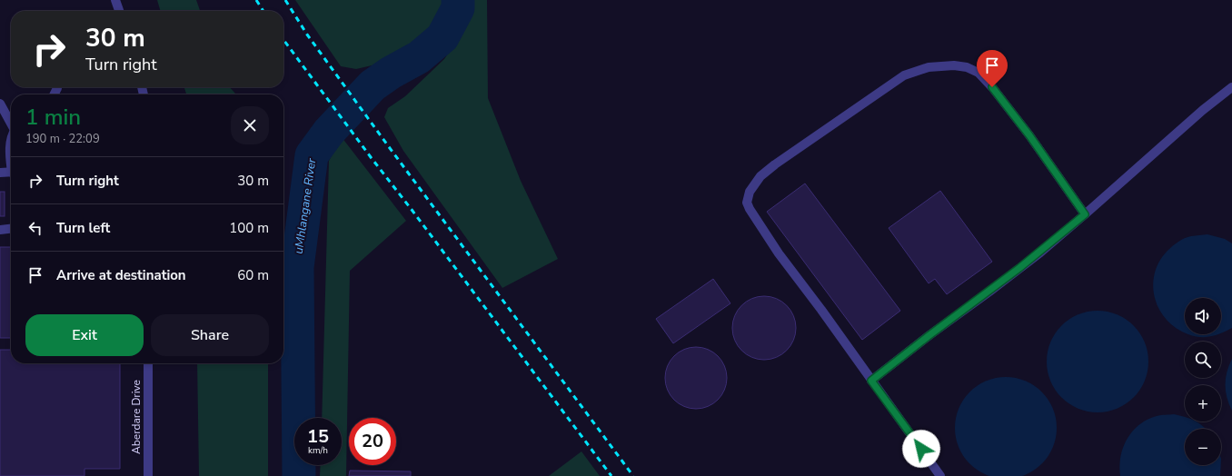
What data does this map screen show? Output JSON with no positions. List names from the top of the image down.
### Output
{
  "streets": {
    "street": ["Aberdare Drive"]
  },
  "water": ["uMhlangane River"],
  "page": {
    "turn": ["30 m", "Turn right"],
    "heading": ["1 min", "190 m · 22:09"],
    "list": [
      {
        "name": "Turn right",
        "value": "30 m"
      },
      {
        "name": "Turn left",
        "value": "100 m"
      },
      {
        "name": "Arrive at destination",
        "value": "60 m"
      }
    ],
    "map_buttons": ["+", "−"],
    "buttons": ["Exit", "Share"],
    "speed": "15 km/h",
    "limit": "20"
  }
}
